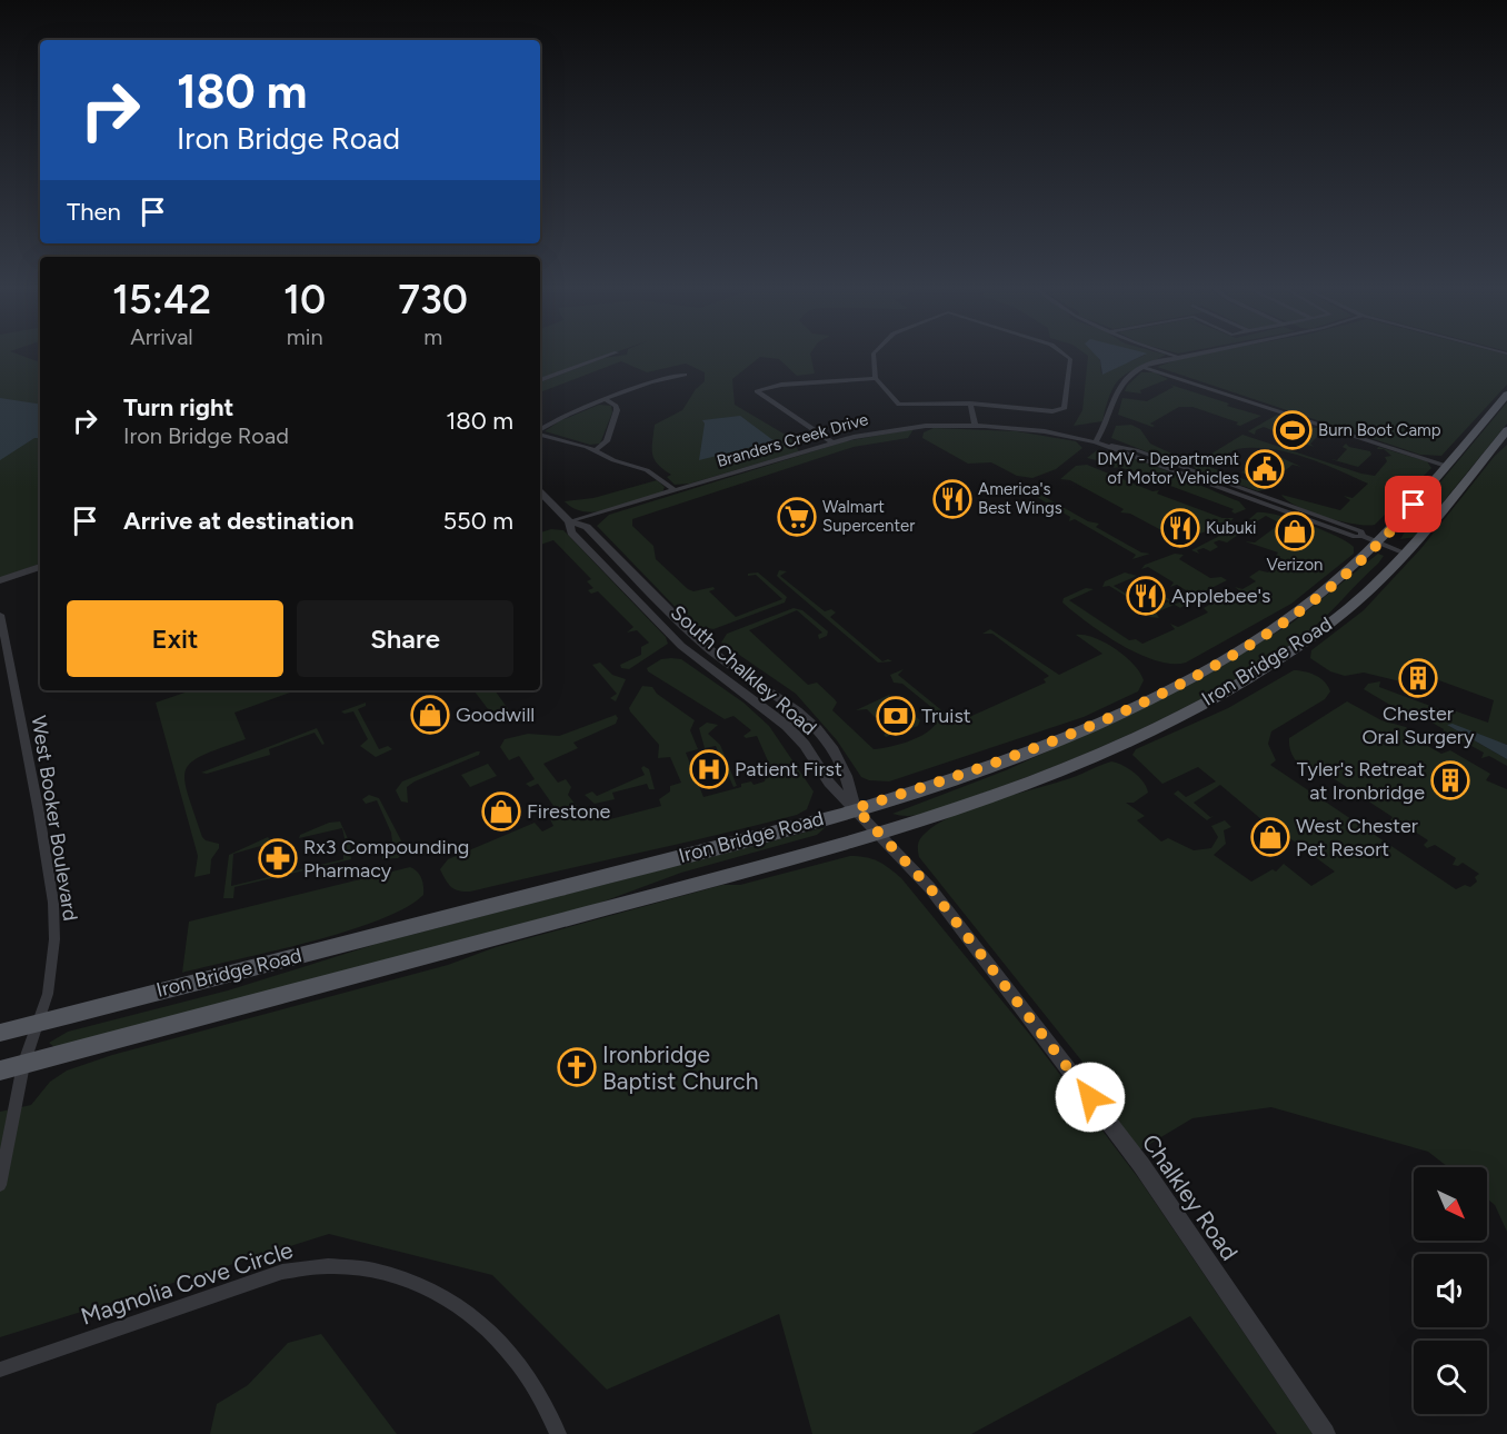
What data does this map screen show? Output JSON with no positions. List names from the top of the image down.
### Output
{
  "streets": {
    "main road": ["Iron Bridge Road"],
    "street": [
      "Branders Creek Drive",
      "South Chalkley Road",
      "West Booker Boulevard",
      "Chalkley Road",
      "Magnolia Cove Circle"
    ]
  },
  "crossings": [
    ["Branders Creek Drive", "Iron Bridge Road"],
    ["Branders Creek Drive", "South Chalkley Road"],
    ["Iron Bridge Road", "South Chalkley Road"],
    ["Iron Bridge Road", "West Booker Boulevard"],
    ["Iron Bridge Road", "Chalkley Road"],
    ["South Chalkley Road", "Chalkley Road"]
  ],
  "places": {
    "sports": ["Burn Boot Camp"],
    "public building": ["DMV - Department of Motor Vehicles"],
    "restaurant": ["America's Best Wings", "Kubuki", "Applebee's"],
    "supermarket": ["Walmart Supercenter"],
    "shop": [
      "Verizon",
      "Goodwill",
      "Firestone",
      "West Chester Pet Resort"
    ],
    "building": ["Chester Oral Surgery", "Tyler's Retreat at Ironbridge"],
    "bank": ["Truist"],
    "hospital": ["Patient First"],
    "pharmacy": ["Rx3 Compounding Pharmacy"],
    "church": ["Ironbridge Baptist Church"]
  },
  "north": "bottom right",
  "page": {
    "turn": ["180 m", "Iron Bridge Road"],
    "then": "Then",
    "eta": [
      "15:42",
      "Arrival",
      "10",
      "min",
      "730",
      "m"
    ],
    "list": [
      {
        "name": "Turn right",
        "note": "Iron Bridge Road",
        "value": "180 m"
      },
      {
        "name": "Arrive at destination",
        "value": "550 m"
      }
    ],
    "buttons": ["Exit", "Share"]
  }
}
